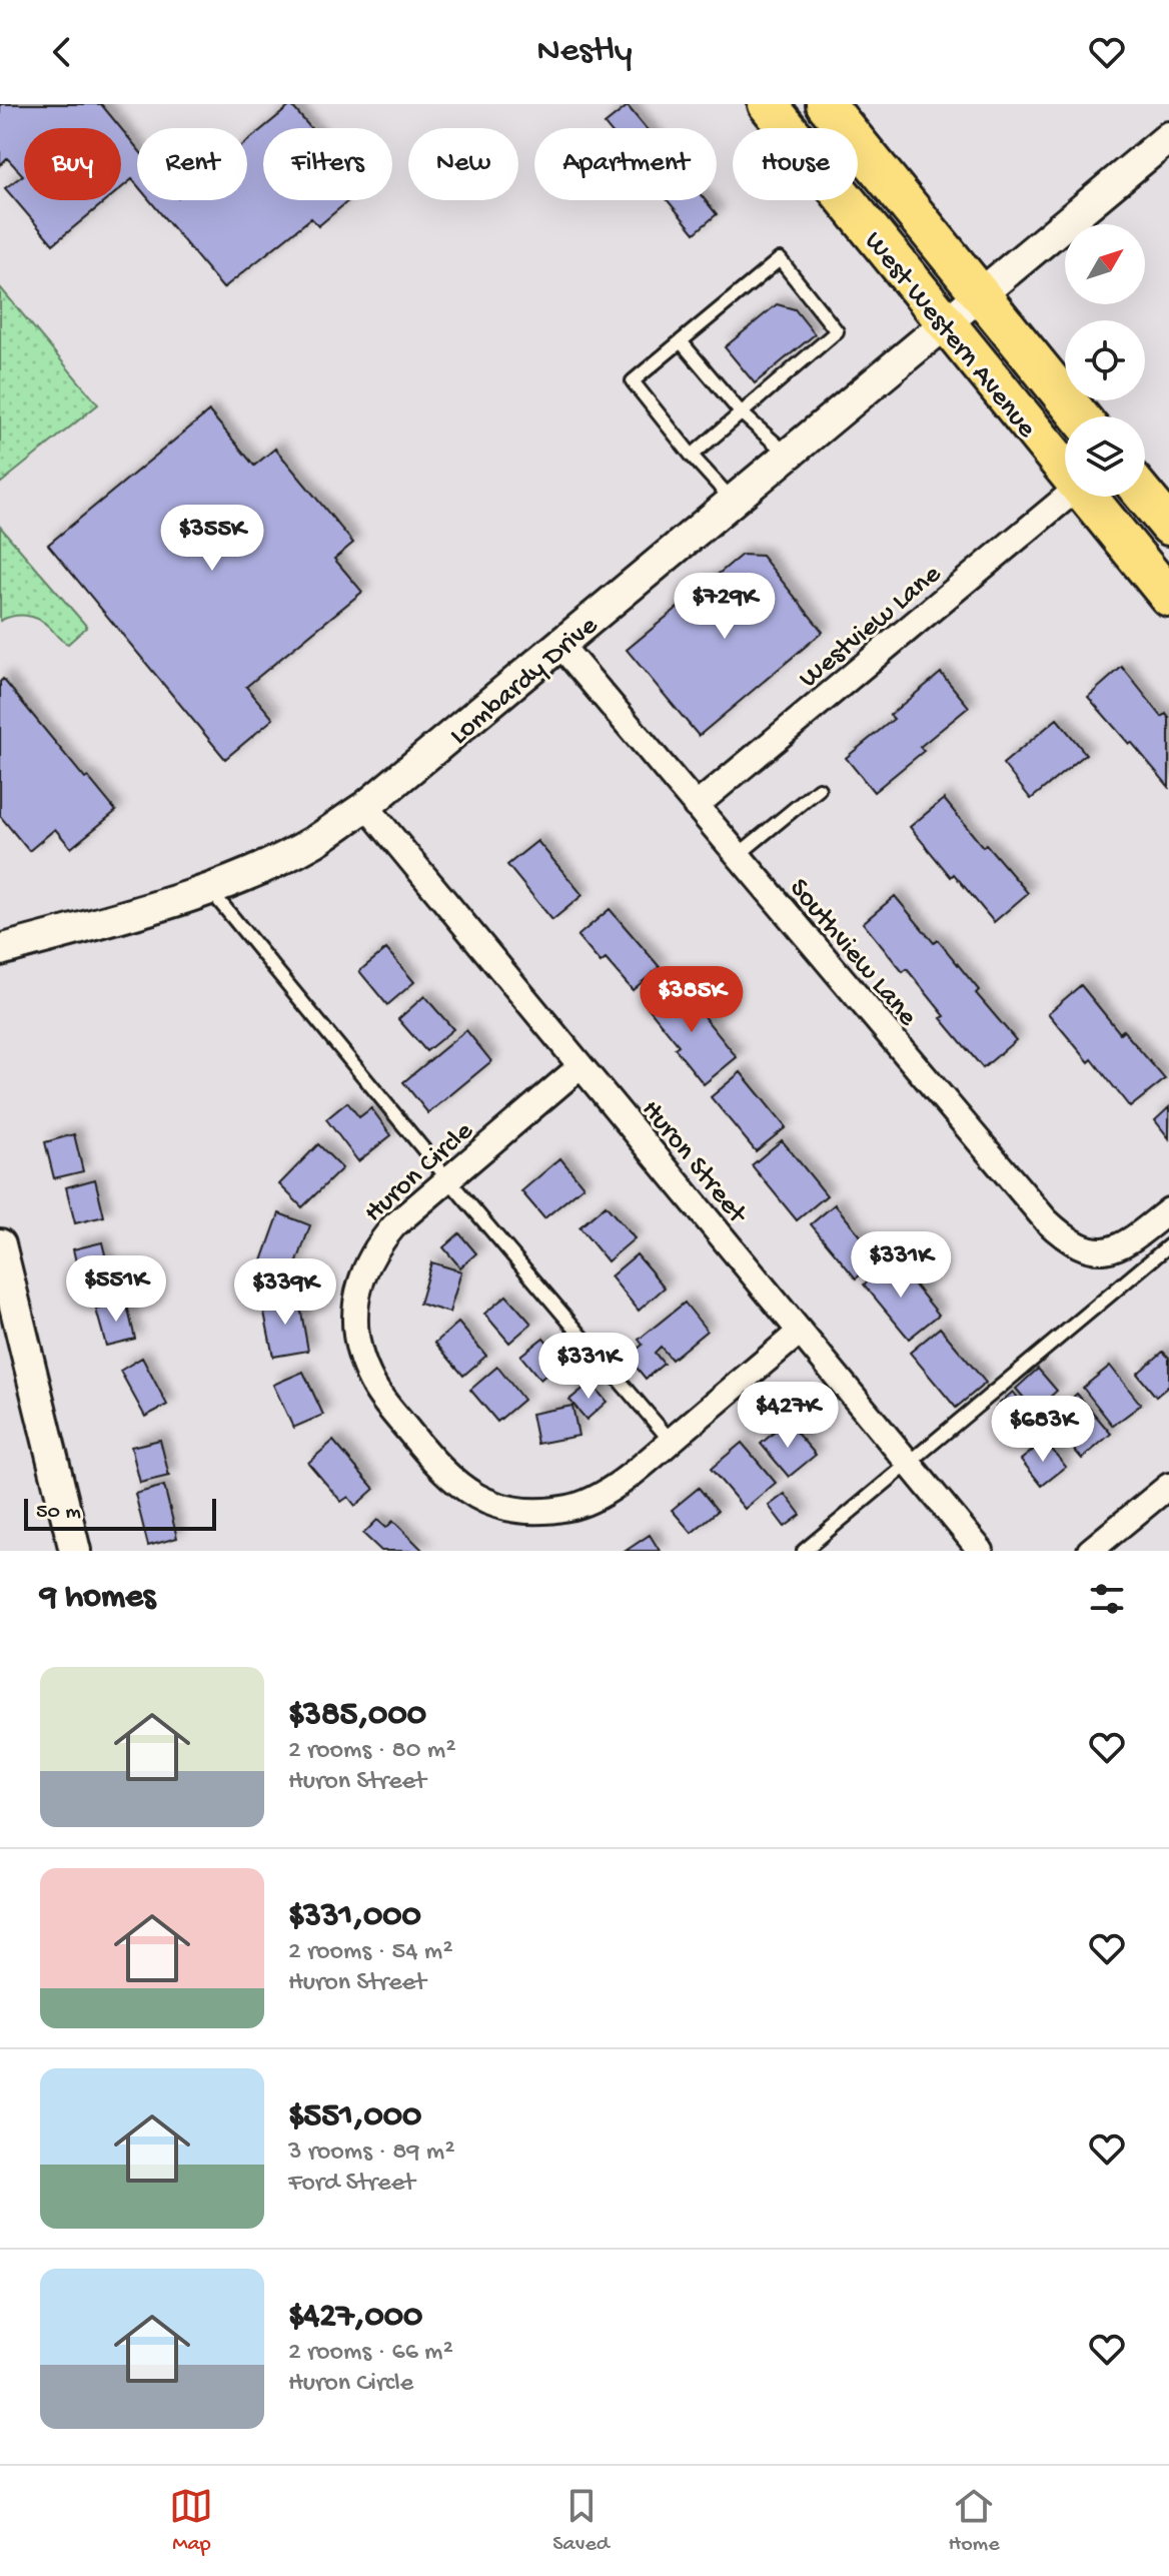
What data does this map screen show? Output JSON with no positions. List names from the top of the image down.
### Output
{
  "streets": {
    "main road": ["West Western Avenue"],
    "street": [
      "Westview Lane",
      "Lombardy Drive",
      "Southview Lane",
      "Huron Street",
      "Huron Circle"
    ]
  },
  "crossings": [
    ["West Western Avenue", "Lombardy Drive"],
    ["Westview Lane", "Southview Lane"],
    ["Lombardy Drive", "Southview Lane"],
    ["Lombardy Drive", "Huron Street"],
    ["Huron Street", "Huron Circle"]
  ],
  "scale_bar": "50 m",
  "north": "top right",
  "page": {
    "header": "Nestly",
    "chip": [
      "Buy",
      "Rent",
      "Filters",
      "New",
      "Apartment",
      "House"
    ],
    "price": [
      "$355K",
      "$729K",
      "$385K",
      "$331K",
      "$551K",
      "$339K",
      "$331K",
      "$427K",
      "$683K"
    ],
    "scale": "50 m",
    "heading": "9 homes",
    "list": [
      {
        "name": "$385,000",
        "note": "2 rooms · 80 m² · Huron Street"
      },
      {
        "name": "$331,000",
        "note": "2 rooms · 54 m² · Huron Street"
      },
      {
        "name": "$551,000",
        "note": "3 rooms · 89 m² · Ford Street"
      },
      {
        "name": "$427,000",
        "note": "2 rooms · 66 m² · Huron Circle"
      }
    ],
    "tabs": ["Map", "Saved", "Home"]
  }
}
